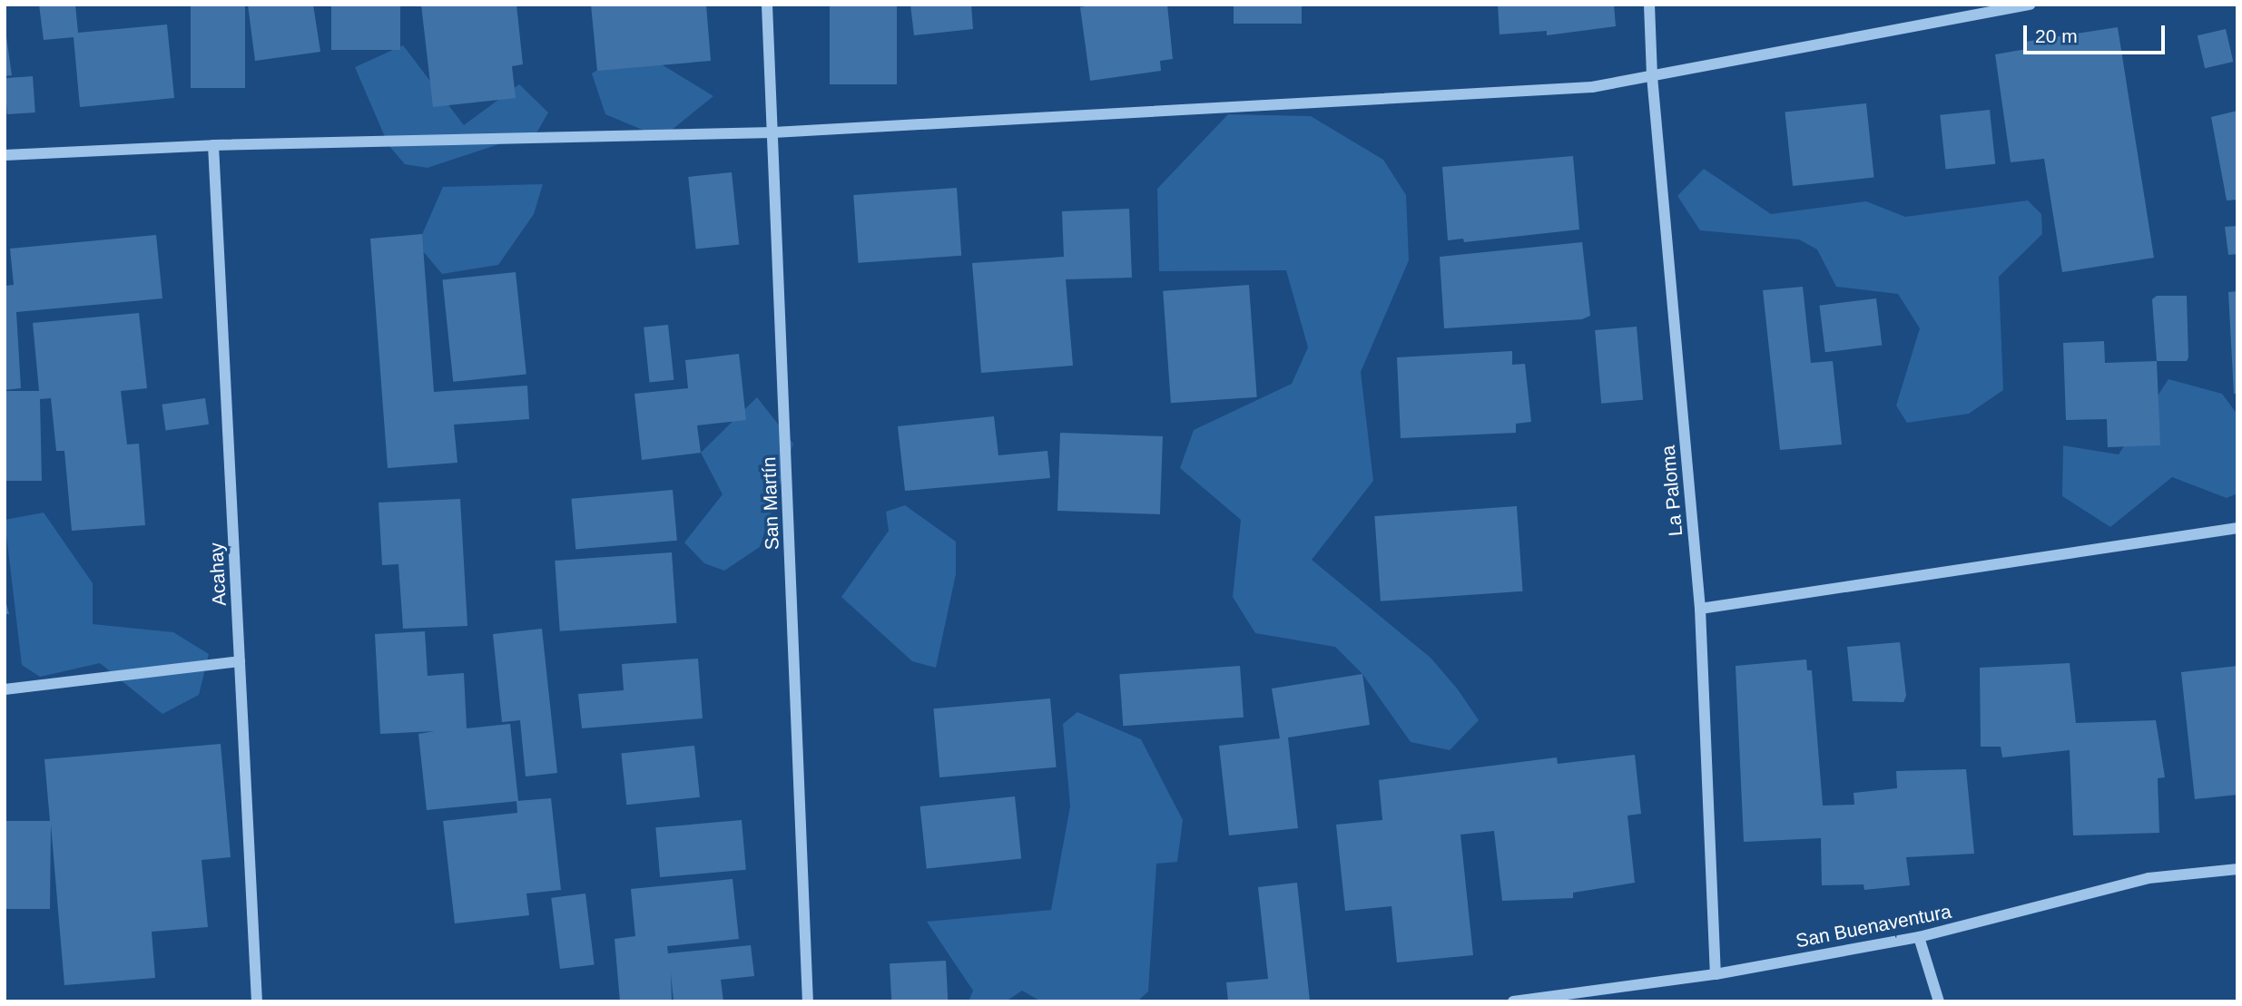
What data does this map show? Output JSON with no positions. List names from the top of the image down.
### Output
{
  "streets": {
    "street": [
      "La Paloma",
      "San Martín",
      "Acahay",
      "San Buenaventura"
    ]
  },
  "crossings": [
    ["La Paloma", "San Buenaventura"]
  ],
  "scale_bar": "20 m"
}
